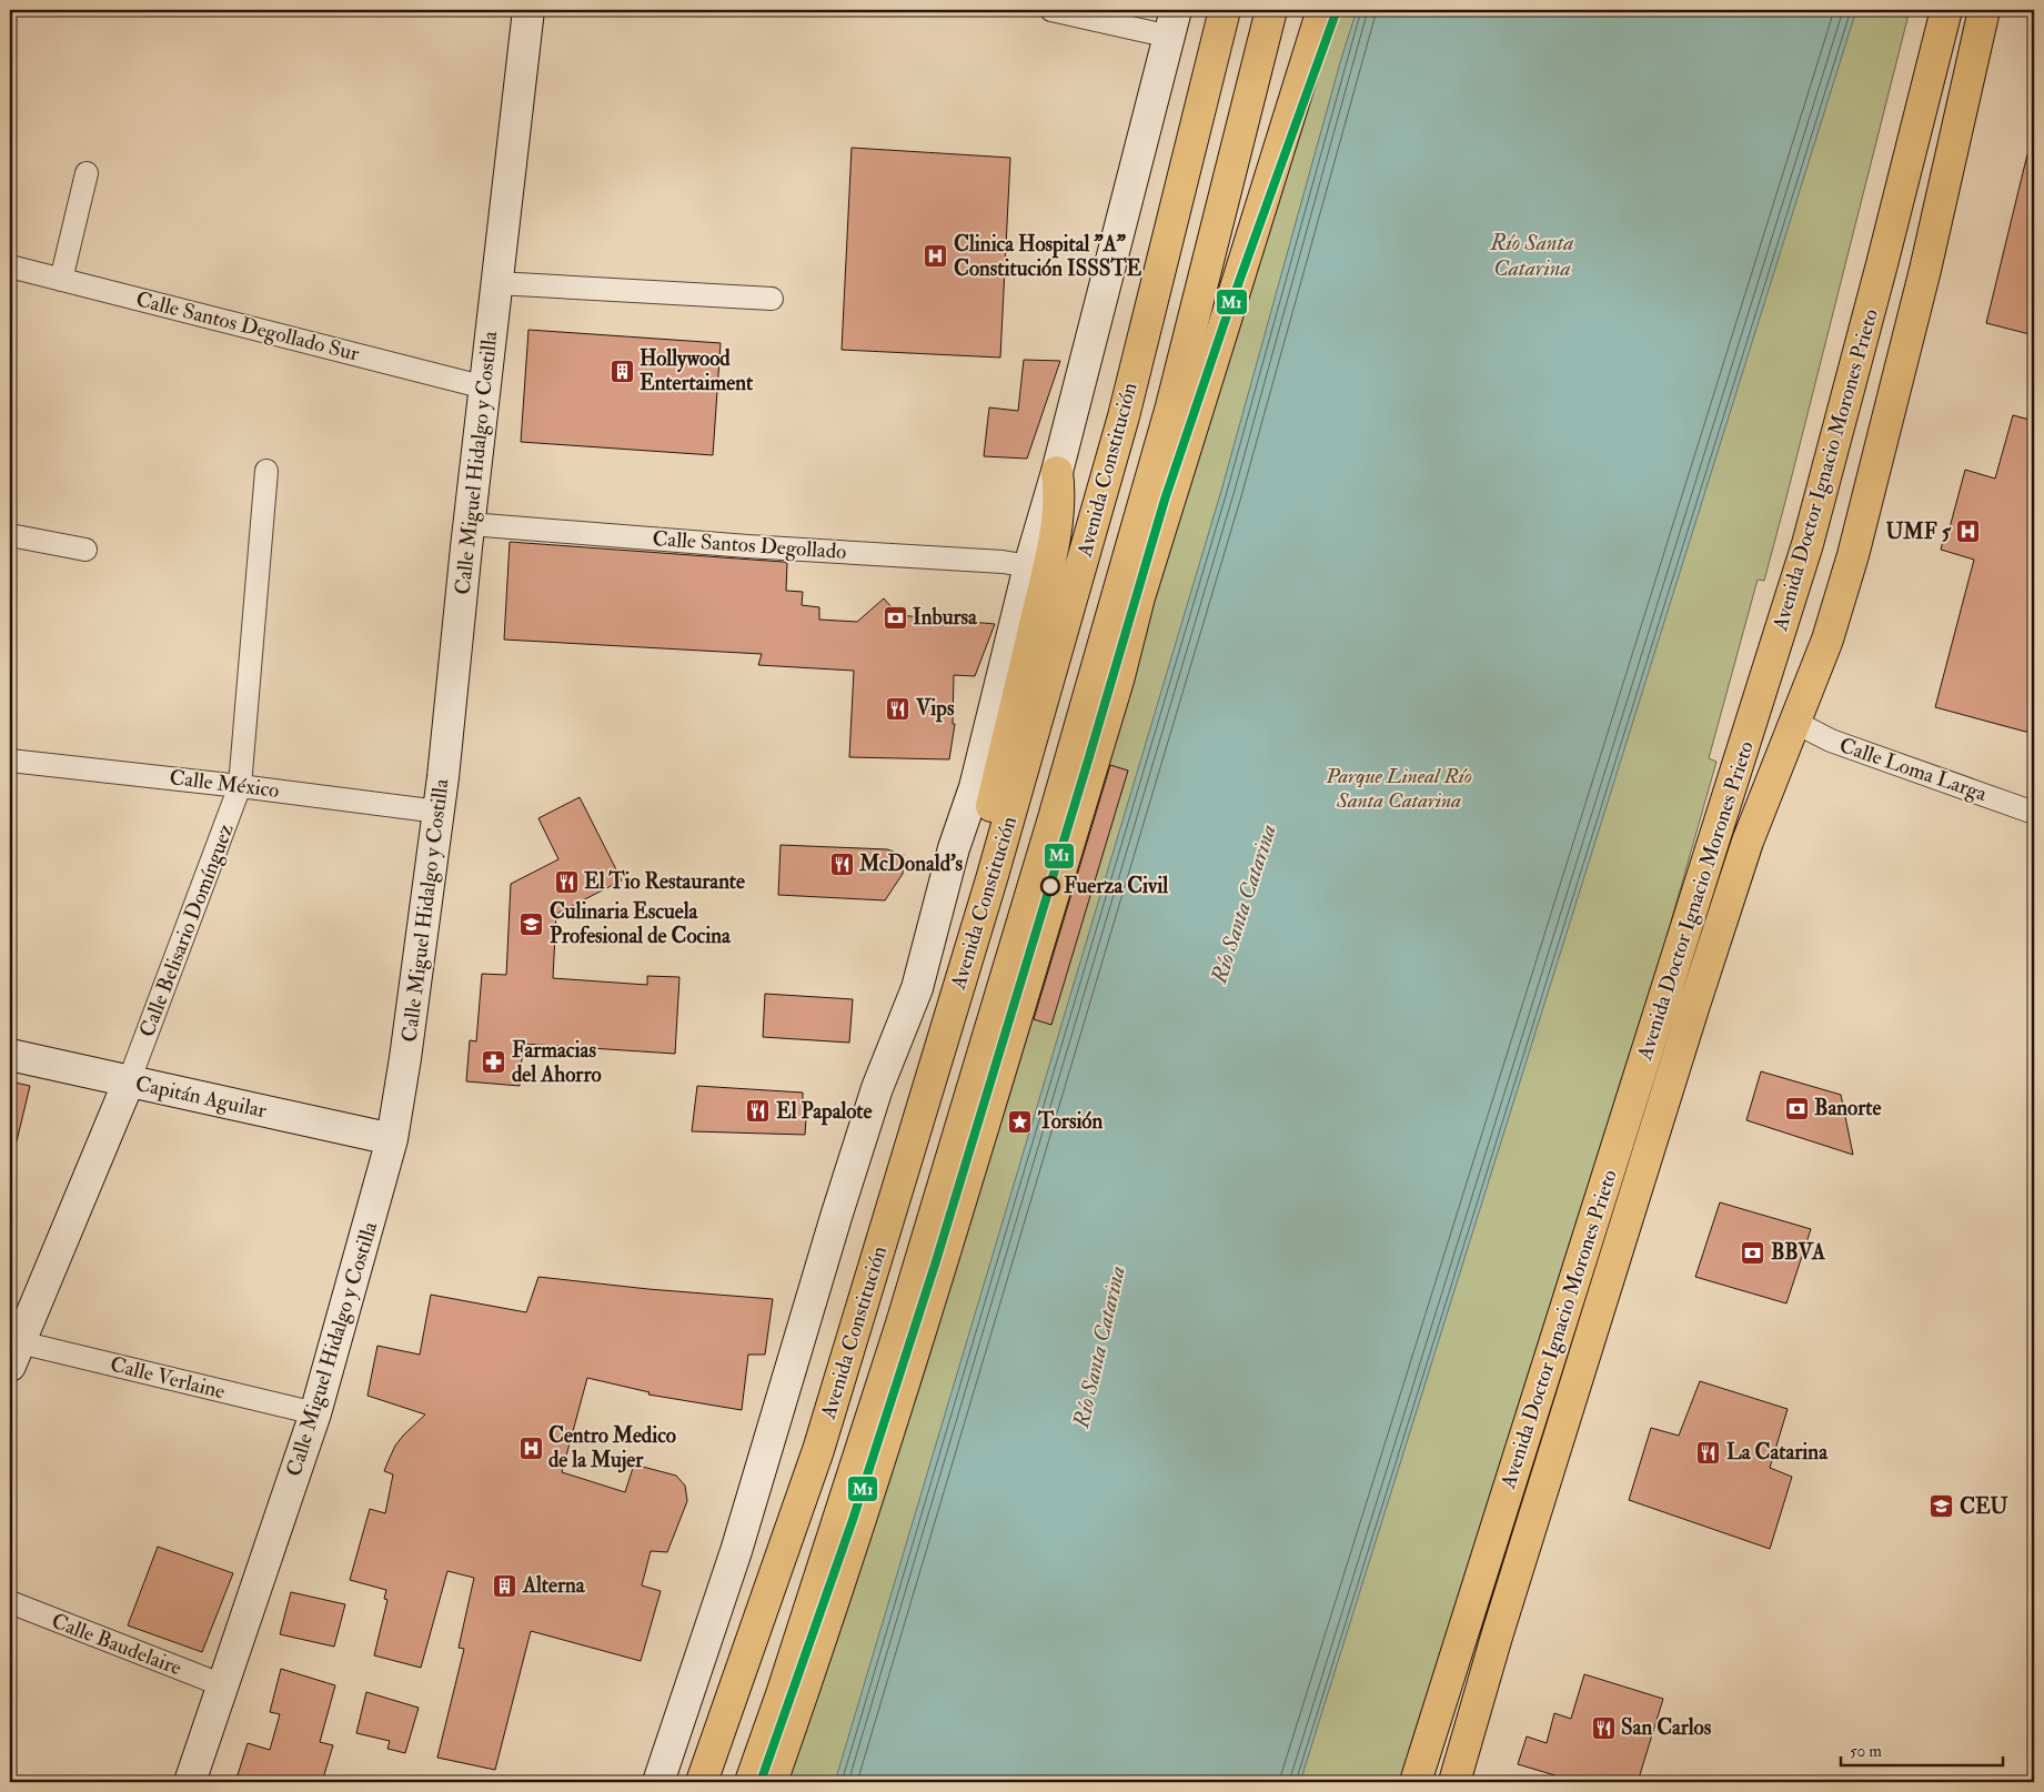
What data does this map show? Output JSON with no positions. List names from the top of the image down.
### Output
{
  "streets": {
    "main road": ["Avenida Constitución", "Avenida Doctor Ignacio Morones Prieto"],
    "street": [
      "Calle Santos Degollado Sur",
      "Calle Miguel Hidalgo y Costilla",
      "Calle Santos Degollado",
      "Calle Loma Larga",
      "Calle México",
      "Calle Belisario Domínguez",
      "Capitán Aguilar",
      "Calle Verlaine",
      "Calle Baudelaire"
    ]
  },
  "crossings": [
    ["Calle Santos Degollado Sur", "Calle Miguel Hidalgo y Costilla"],
    ["Calle Miguel Hidalgo y Costilla", "Calle Santos Degollado"],
    ["Calle Miguel Hidalgo y Costilla", "Calle México"],
    ["Calle Miguel Hidalgo y Costilla", "Capitán Aguilar"],
    ["Calle Miguel Hidalgo y Costilla", "Calle Verlaine"],
    ["Calle Miguel Hidalgo y Costilla", "Calle Baudelaire"],
    ["Avenida Constitución", "Calle Santos Degollado"],
    ["Avenida Doctor Ignacio Morones Prieto", "Calle Loma Larga"],
    ["Calle México", "Calle Belisario Domínguez"],
    ["Calle Belisario Domínguez", "Capitán Aguilar"],
    ["Calle Belisario Domínguez", "Calle Verlaine"]
  ],
  "water": ["Río Santa Catarina"],
  "parks": ["Parque Lineal Río Santa Catarina"],
  "places": {
    "hospital": ["Clinica Hospital \"A\" Constitución ISSSTE", "UMF 5", "Centro Medico de la Mujer"],
    "building": ["Hollywood Entertaiment", "Alterna"],
    "bank": ["Inbursa", "Banorte", "BBVA"],
    "restaurant": [
      "Vips",
      "McDonald's",
      "El Tio Restaurante",
      "El Papalote",
      "La Catarina",
      "San Carlos"
    ],
    "other": ["Fuerza Civil"],
    "school or university": ["Culinaria Escuela Profesional de Cocina", "CEU"],
    "pharmacy": ["Farmacias del Ahorro"],
    "place": ["Torsión"]
  },
  "lines": ["transit line M1"],
  "scale_bar": "50 m"
}
